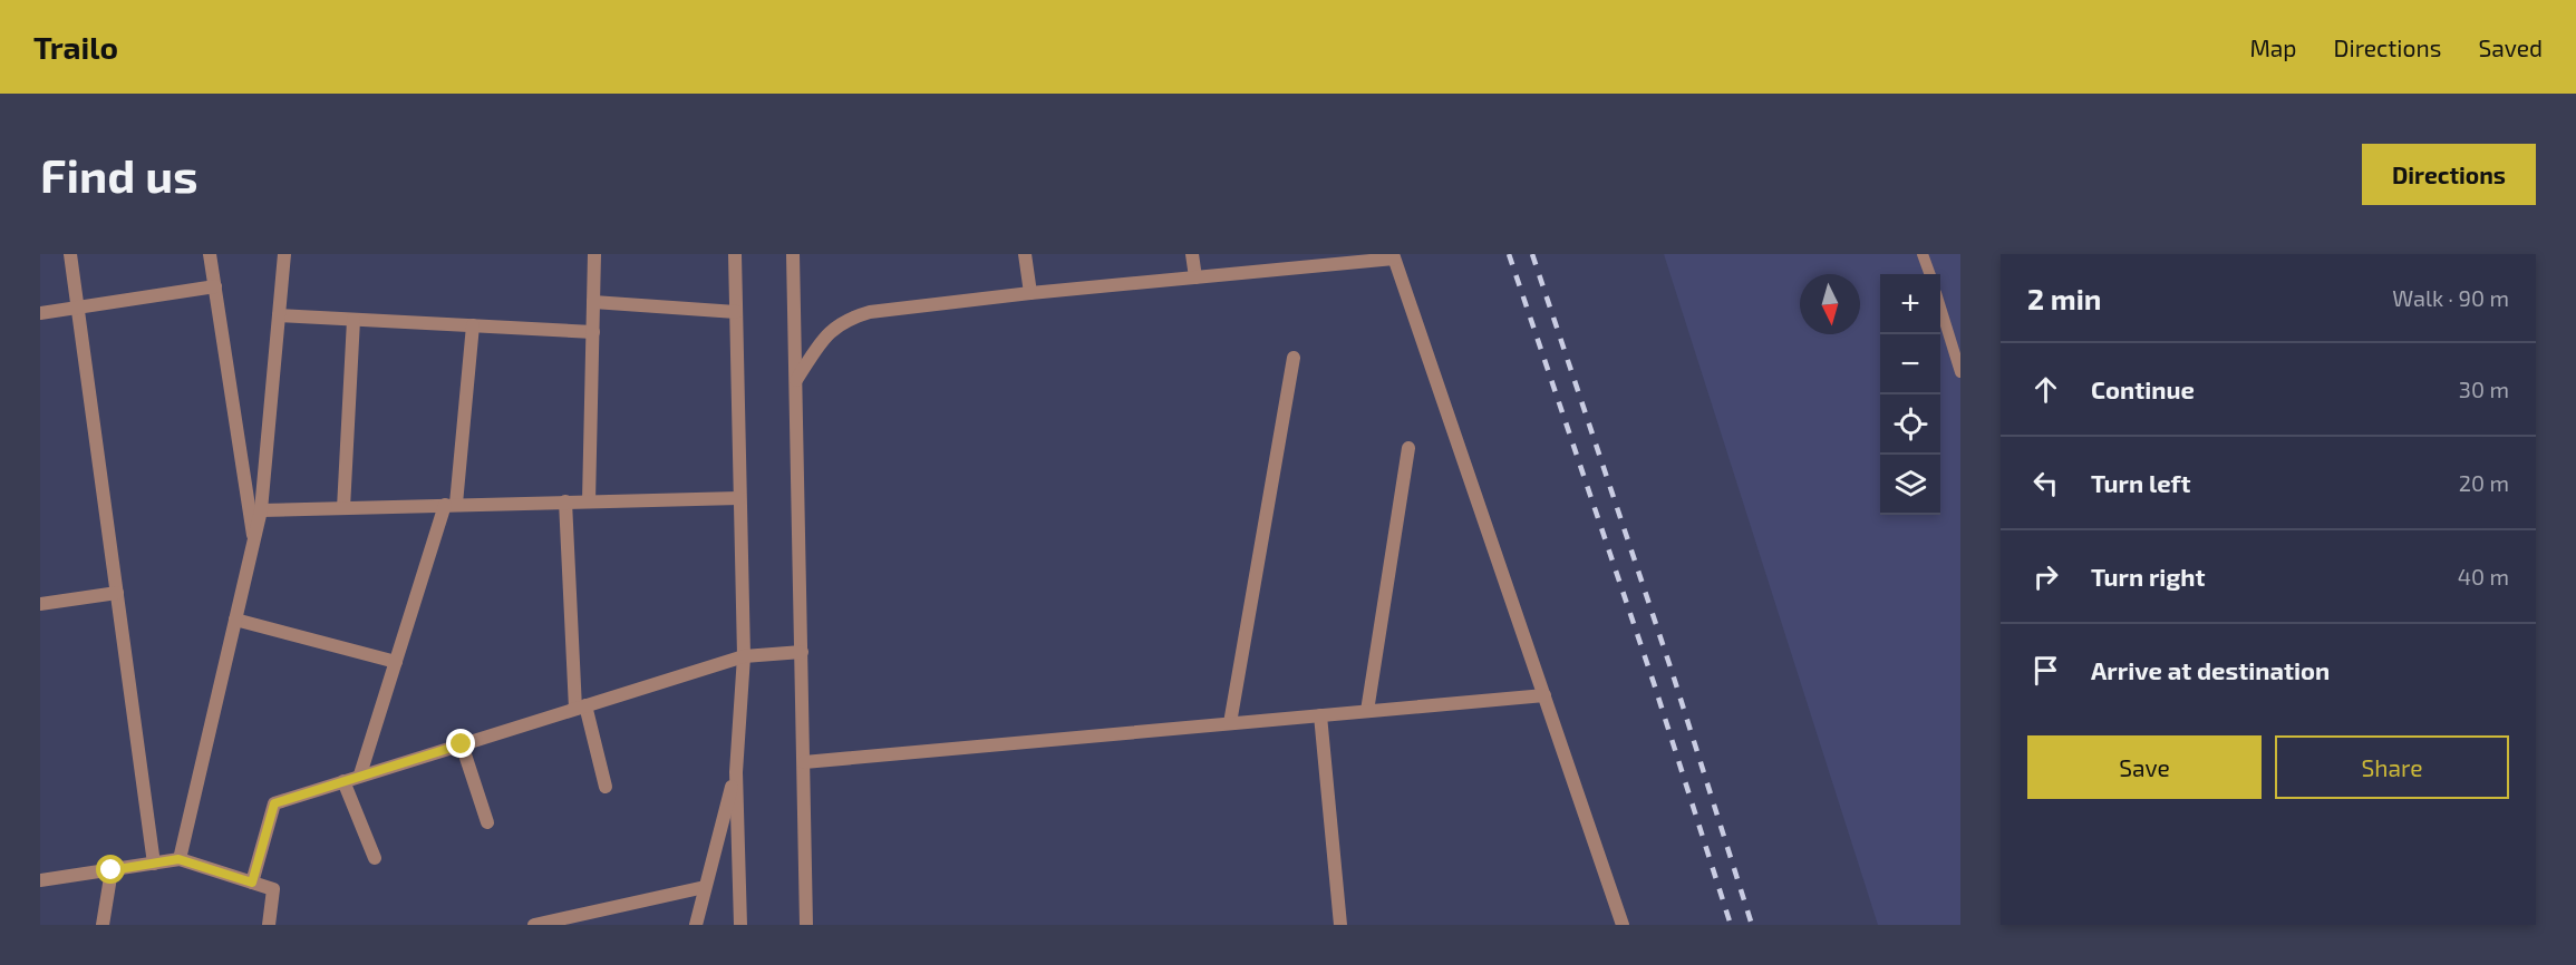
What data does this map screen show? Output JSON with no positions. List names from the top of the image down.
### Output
{
  "north": "bottom",
  "page": {
    "header": "Trailo",
    "nav": ["Map", "Directions", "Saved"],
    "buttons": [
      "Directions",
      ["Save", "Share"]
    ],
    "title": "Find us",
    "heading": ["2 min", "Walk · 90 m"],
    "map_buttons": ["+", "−"],
    "list": [
      ["Continue", "30 m"],
      ["Turn left", "20 m"],
      ["Turn right", "40 m"],
      "Arrive at destination"
    ]
  }
}
